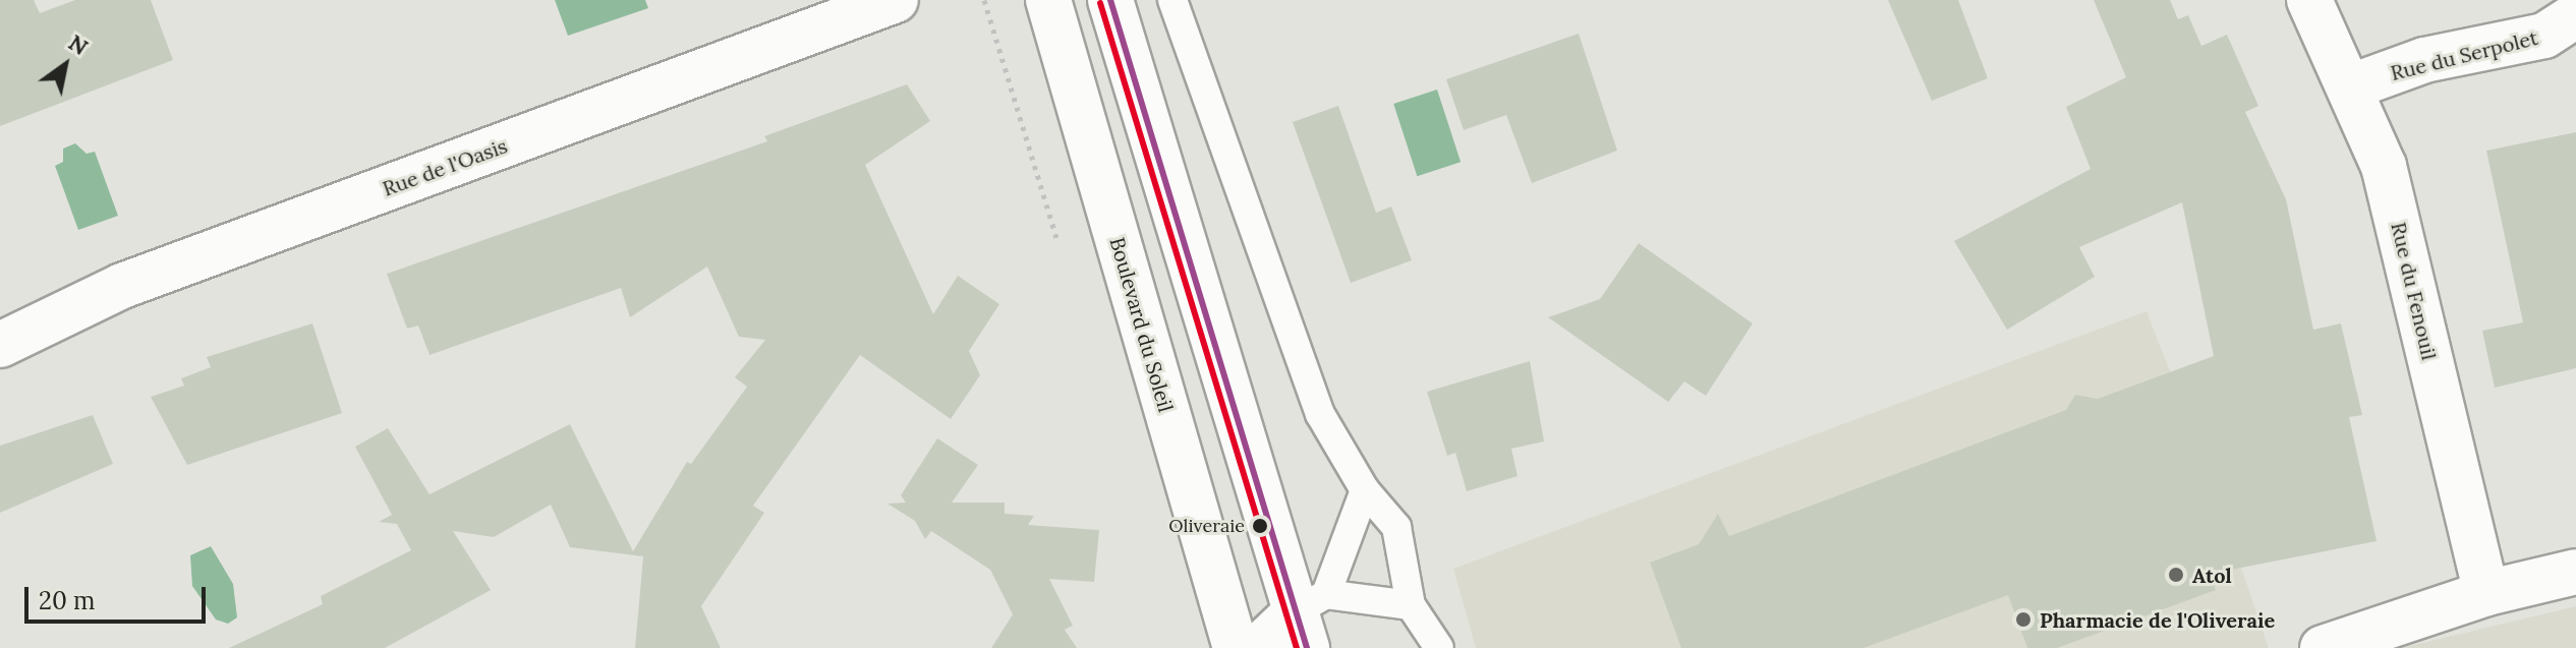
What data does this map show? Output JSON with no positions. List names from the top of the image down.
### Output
{
  "streets": {
    "street": [
      "Rue du Serpolet",
      "Rue de l'Oasis",
      "Rue du Fenouil",
      "Boulevard du Soleil"
    ]
  },
  "crossings": [
    ["Rue du Serpolet", "Rue du Fenouil"]
  ],
  "places": ["Oliveraie", "Atol", "Pharmacie de l'Oliveraie"],
  "scale_bar": "20 m",
  "north": "top right"
}
